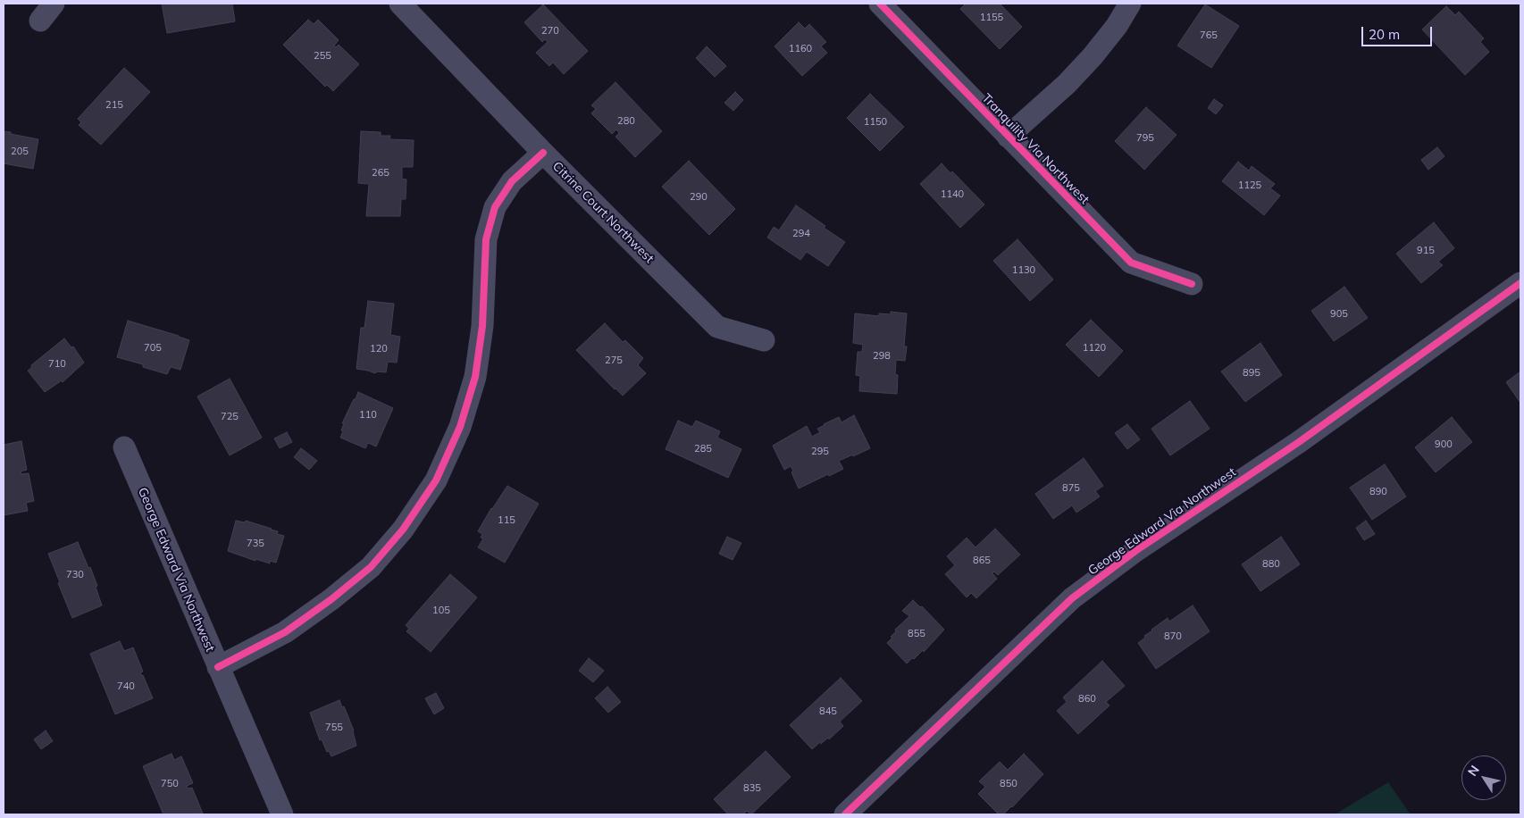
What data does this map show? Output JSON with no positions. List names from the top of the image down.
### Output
{
  "streets": {
    "street": ["Tranquility Via Northwest", "Citrine Court Northwest", "George Edward Via Northwest"]
  },
  "house_numbers": [
    "1155",
    "270",
    "765",
    "1160",
    "255",
    "215",
    "280",
    "1150",
    "795",
    "205",
    "265",
    "1125",
    "1140",
    "290",
    "294",
    "915",
    "1130",
    "905",
    "705",
    "1120",
    "120",
    "298",
    "275",
    "710",
    "895",
    "110",
    "725",
    "900",
    "285",
    "295",
    "875",
    "890",
    "115",
    "735",
    "865",
    "880",
    "730",
    "105",
    "855",
    "870",
    "740",
    "860",
    "845",
    "755",
    "750",
    "850",
    "835"
  ],
  "scale_bar": "20 m",
  "north": "top left"
}
